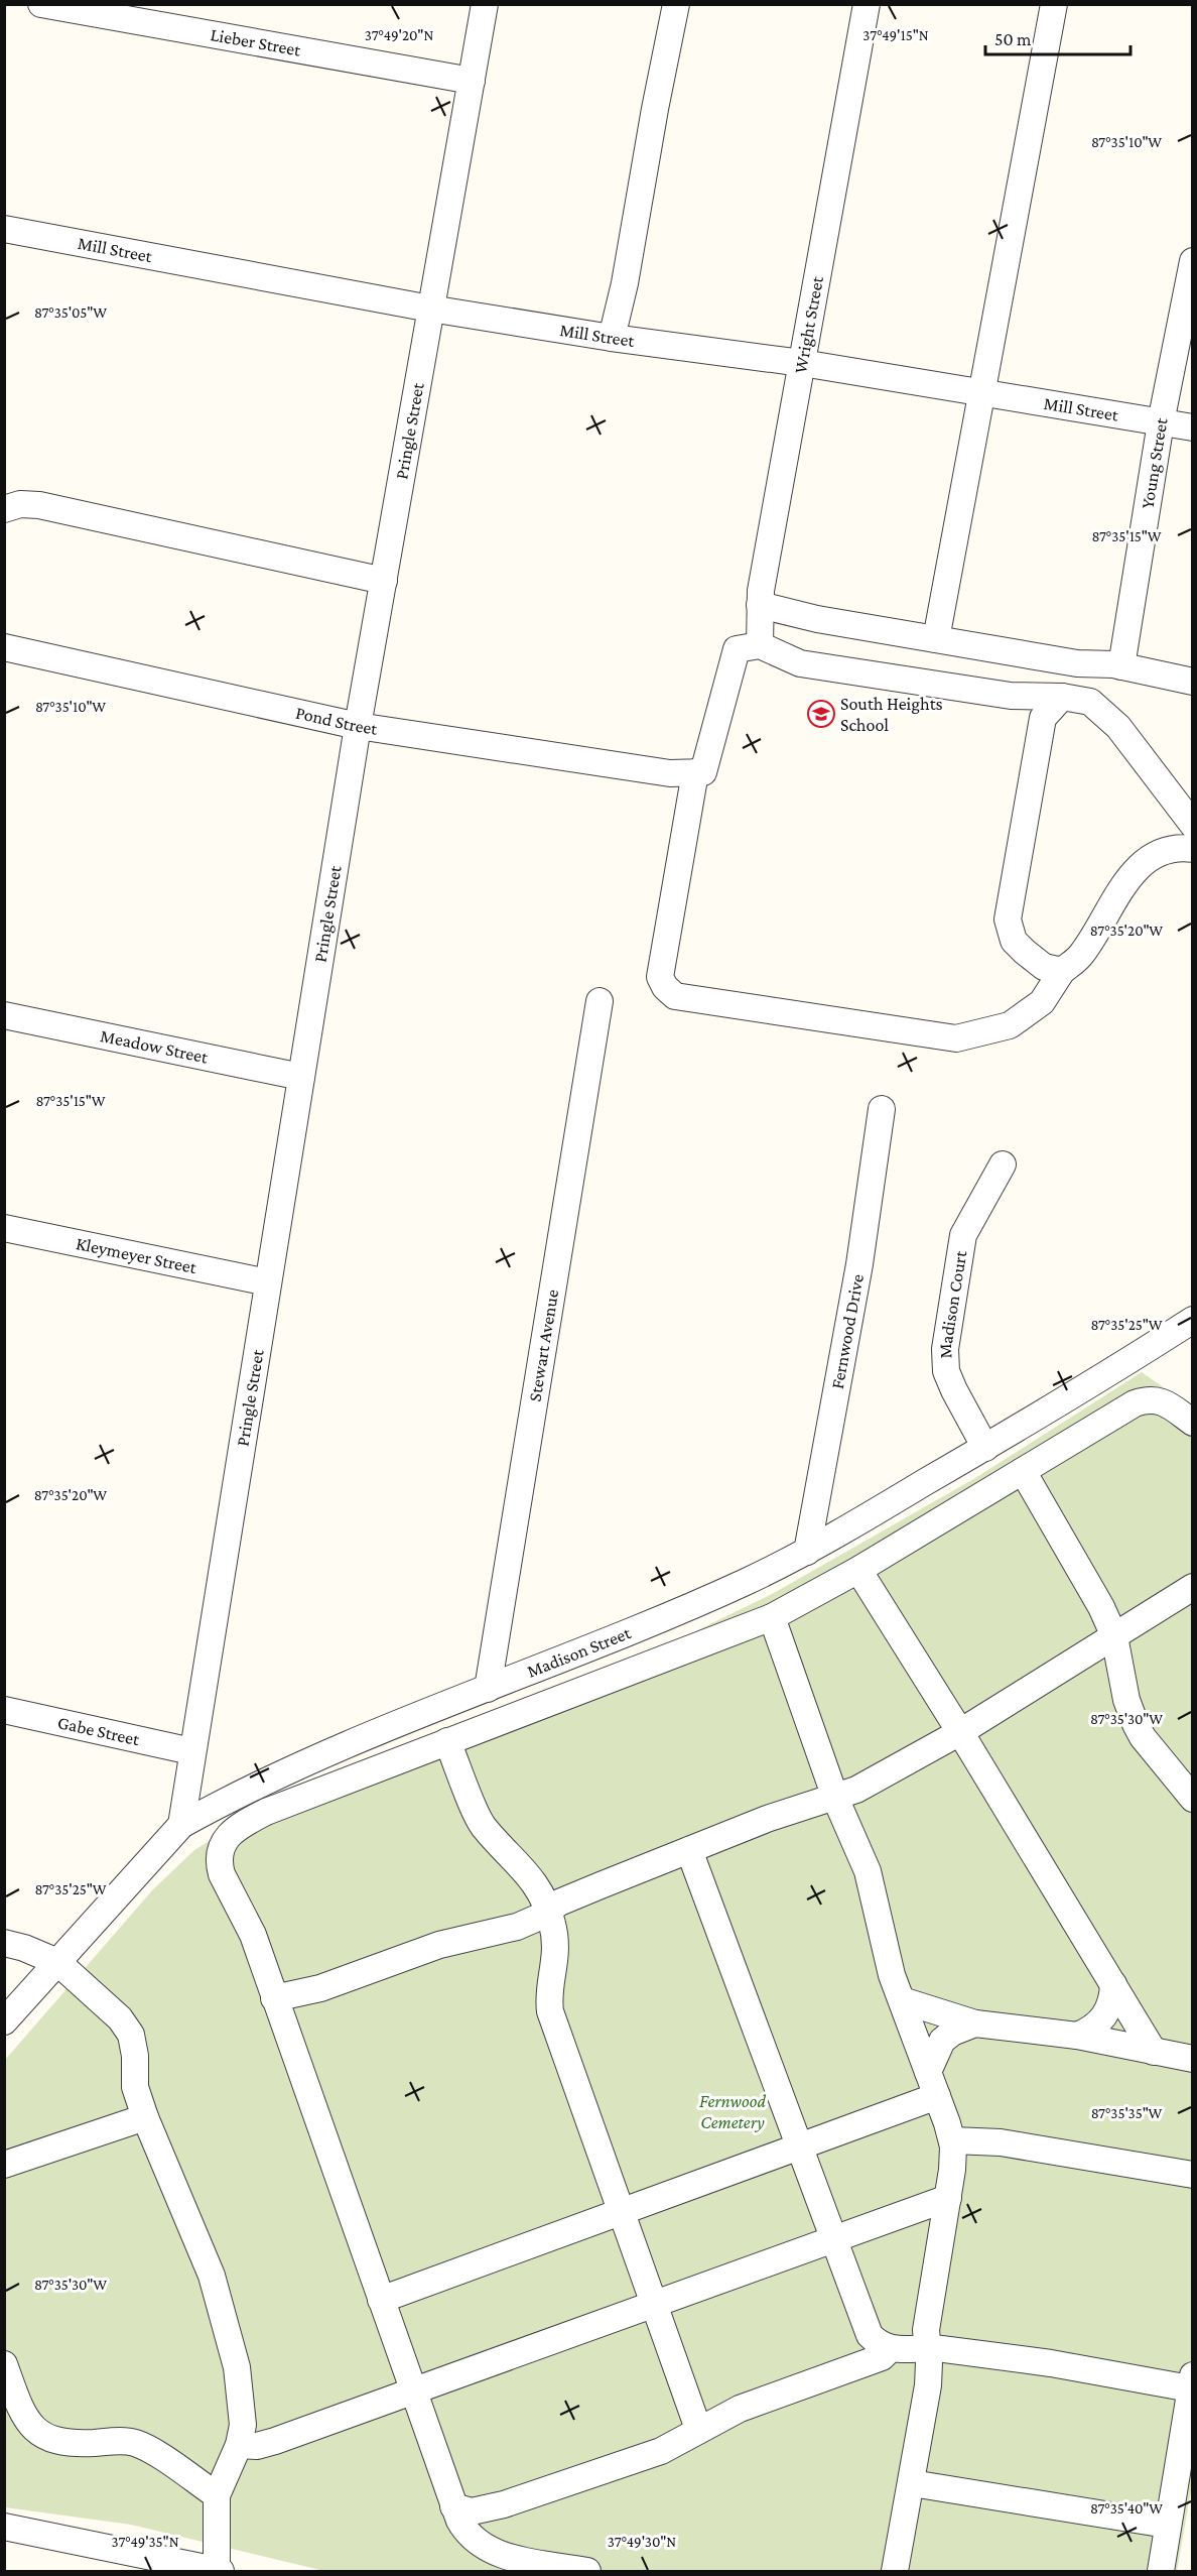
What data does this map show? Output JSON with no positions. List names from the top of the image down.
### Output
{
  "streets": {
    "street": [
      "Lieber Street",
      "Mill Street",
      "Wright Street",
      "Pringle Street",
      "Young Street",
      "Pond Street",
      "Meadow Street",
      "Kleymeyer Street",
      "Madison Court",
      "Fernwood Drive",
      "Stewart Avenue",
      "Madison Street",
      "Gabe Street"
    ]
  },
  "crossings": [
    ["Lieber Street", "Pringle Street"],
    ["Mill Street", "Wright Street"],
    ["Mill Street", "Pringle Street"],
    ["Mill Street", "Young Street"],
    ["Pringle Street", "Pond Street"],
    ["Pringle Street", "Meadow Street"],
    ["Pringle Street", "Kleymeyer Street"],
    ["Pringle Street", "Madison Street"],
    ["Pringle Street", "Gabe Street"],
    ["Madison Court", "Madison Street"],
    ["Fernwood Drive", "Madison Street"],
    ["Stewart Avenue", "Madison Street"]
  ],
  "parks": ["Fernwood Cemetery"],
  "places": {
    "school or university": ["South Heights School"]
  },
  "scale_bar": "50 m",
  "coordinates": [
    "37°49'20\"N",
    "37°49'15\"N",
    "87°35'10\"W",
    "87°35'05\"W",
    "87°35'15\"W",
    "87°35'20\"W",
    "87°35'25\"W",
    "87°35'30\"W",
    "87°35'35\"W",
    "87°35'40\"W",
    "37°49'35\"N",
    "37°49'30\"N"
  ]
}
